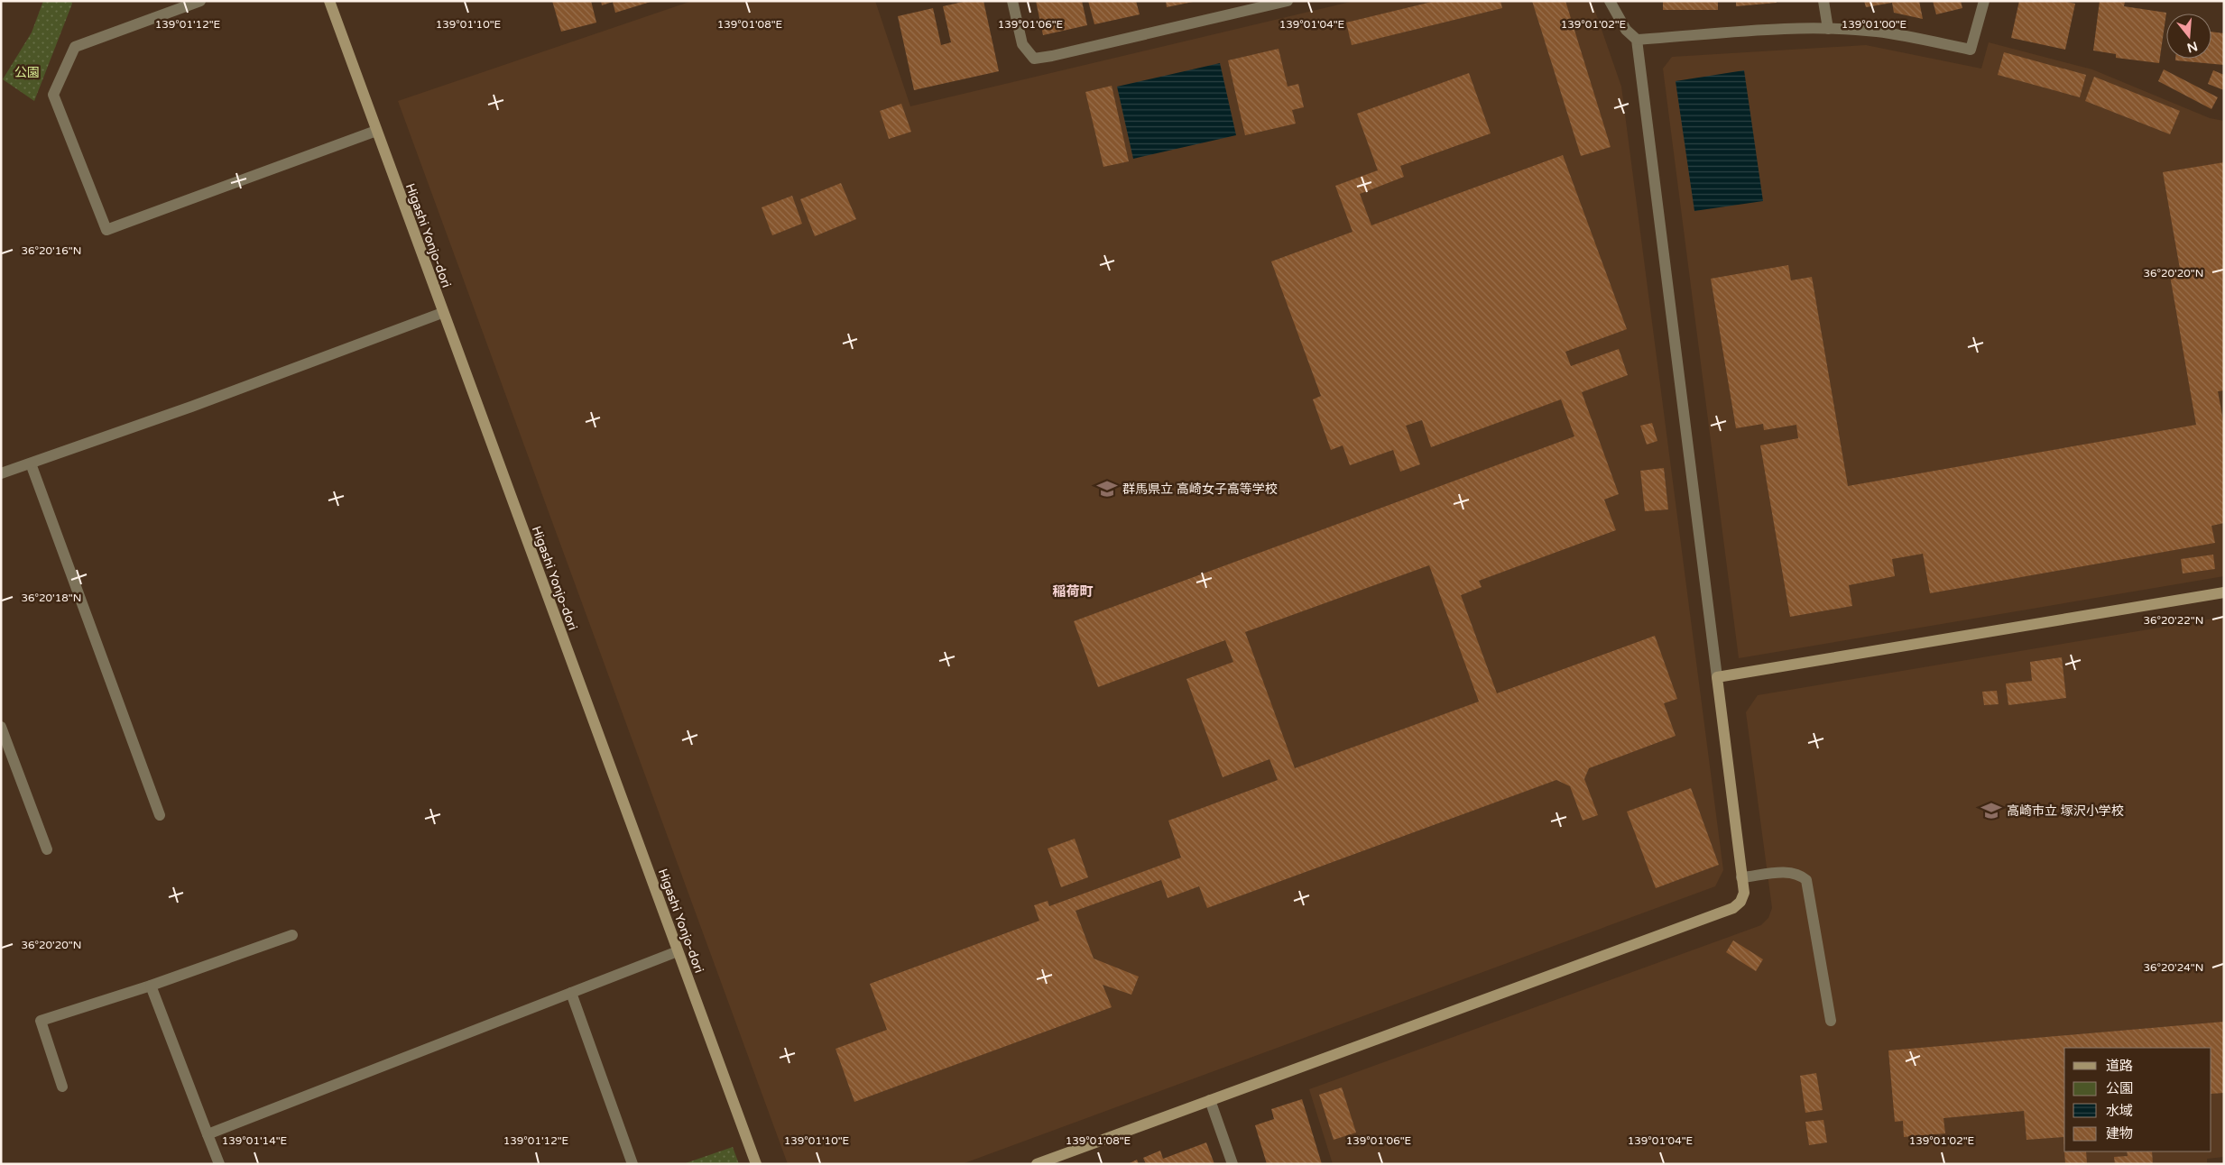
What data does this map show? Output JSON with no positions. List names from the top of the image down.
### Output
{
  "streets": {
    "street": ["Higashi Yonjo-dori"]
  },
  "districts": ["稲荷町"],
  "parks": ["公園"],
  "places": {
    "school or university": ["群馬県立 高崎女子高等学校", "高崎市立 塚沢小学校"]
  },
  "legend": [
    "道路",
    "公園",
    "水域",
    "建物"
  ],
  "north": "bottom",
  "coordinates": [
    "139°01'12\"E",
    "139°01'10\"E",
    "139°01'08\"E",
    "139°01'06\"E",
    "139°01'04\"E",
    "139°01'02\"E",
    "139°01'00\"E",
    "36°20'16\"N",
    "36°20'20\"N",
    "36°20'18\"N",
    "36°20'22\"N",
    "36°20'24\"N",
    "139°01'14\"E"
  ]
}
